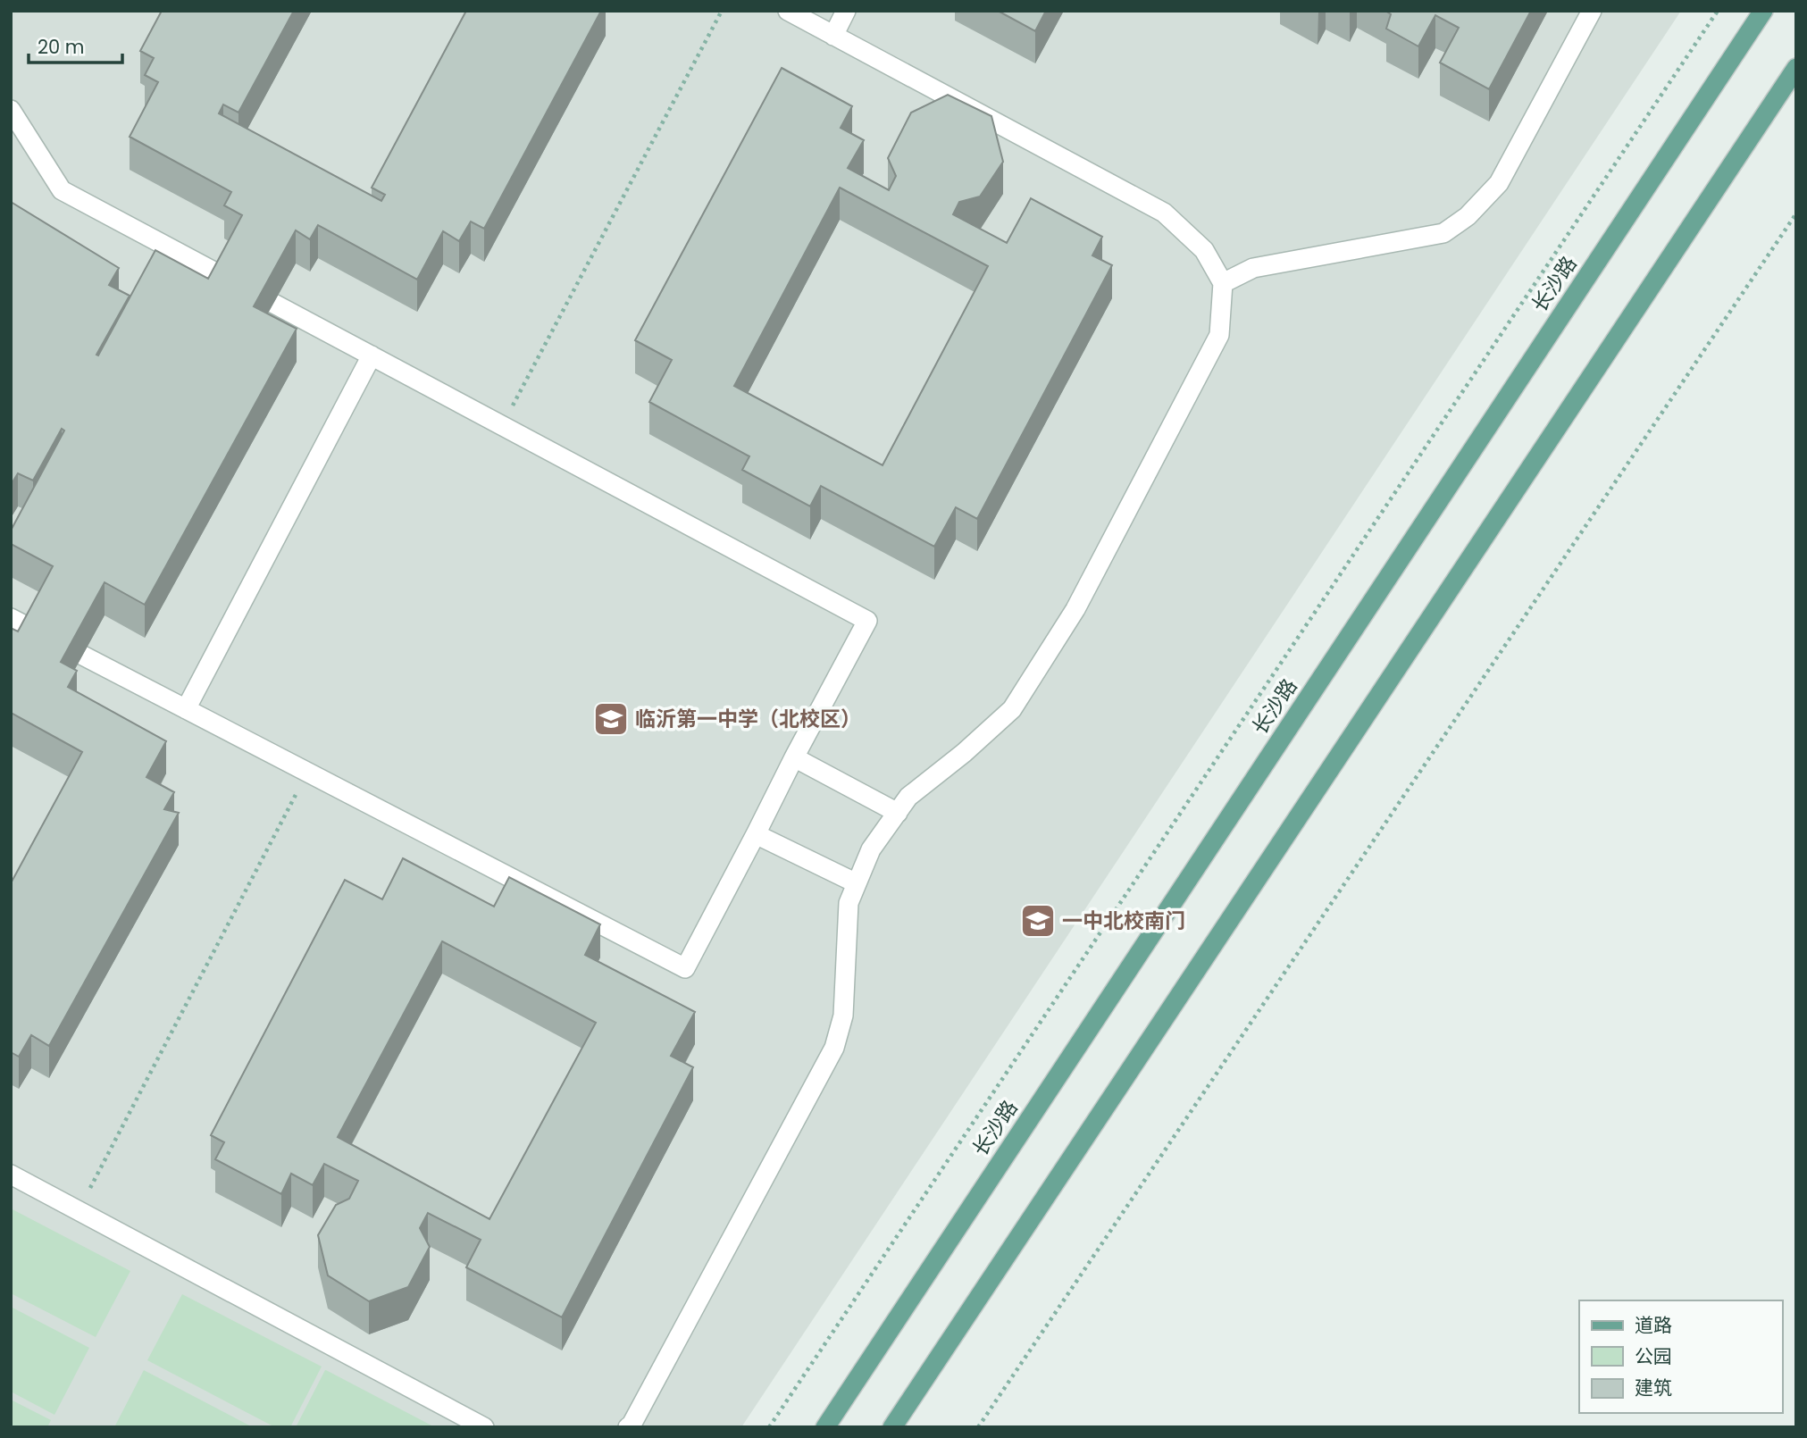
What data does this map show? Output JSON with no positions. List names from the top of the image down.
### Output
{
  "streets": {
    "main road": ["长沙路"]
  },
  "places": {
    "school or university": ["临沂第一中学（北校区）", "一中北校南门"]
  },
  "legend": ["道路", "公园", "建筑"],
  "scale_bar": "20 m"
}
